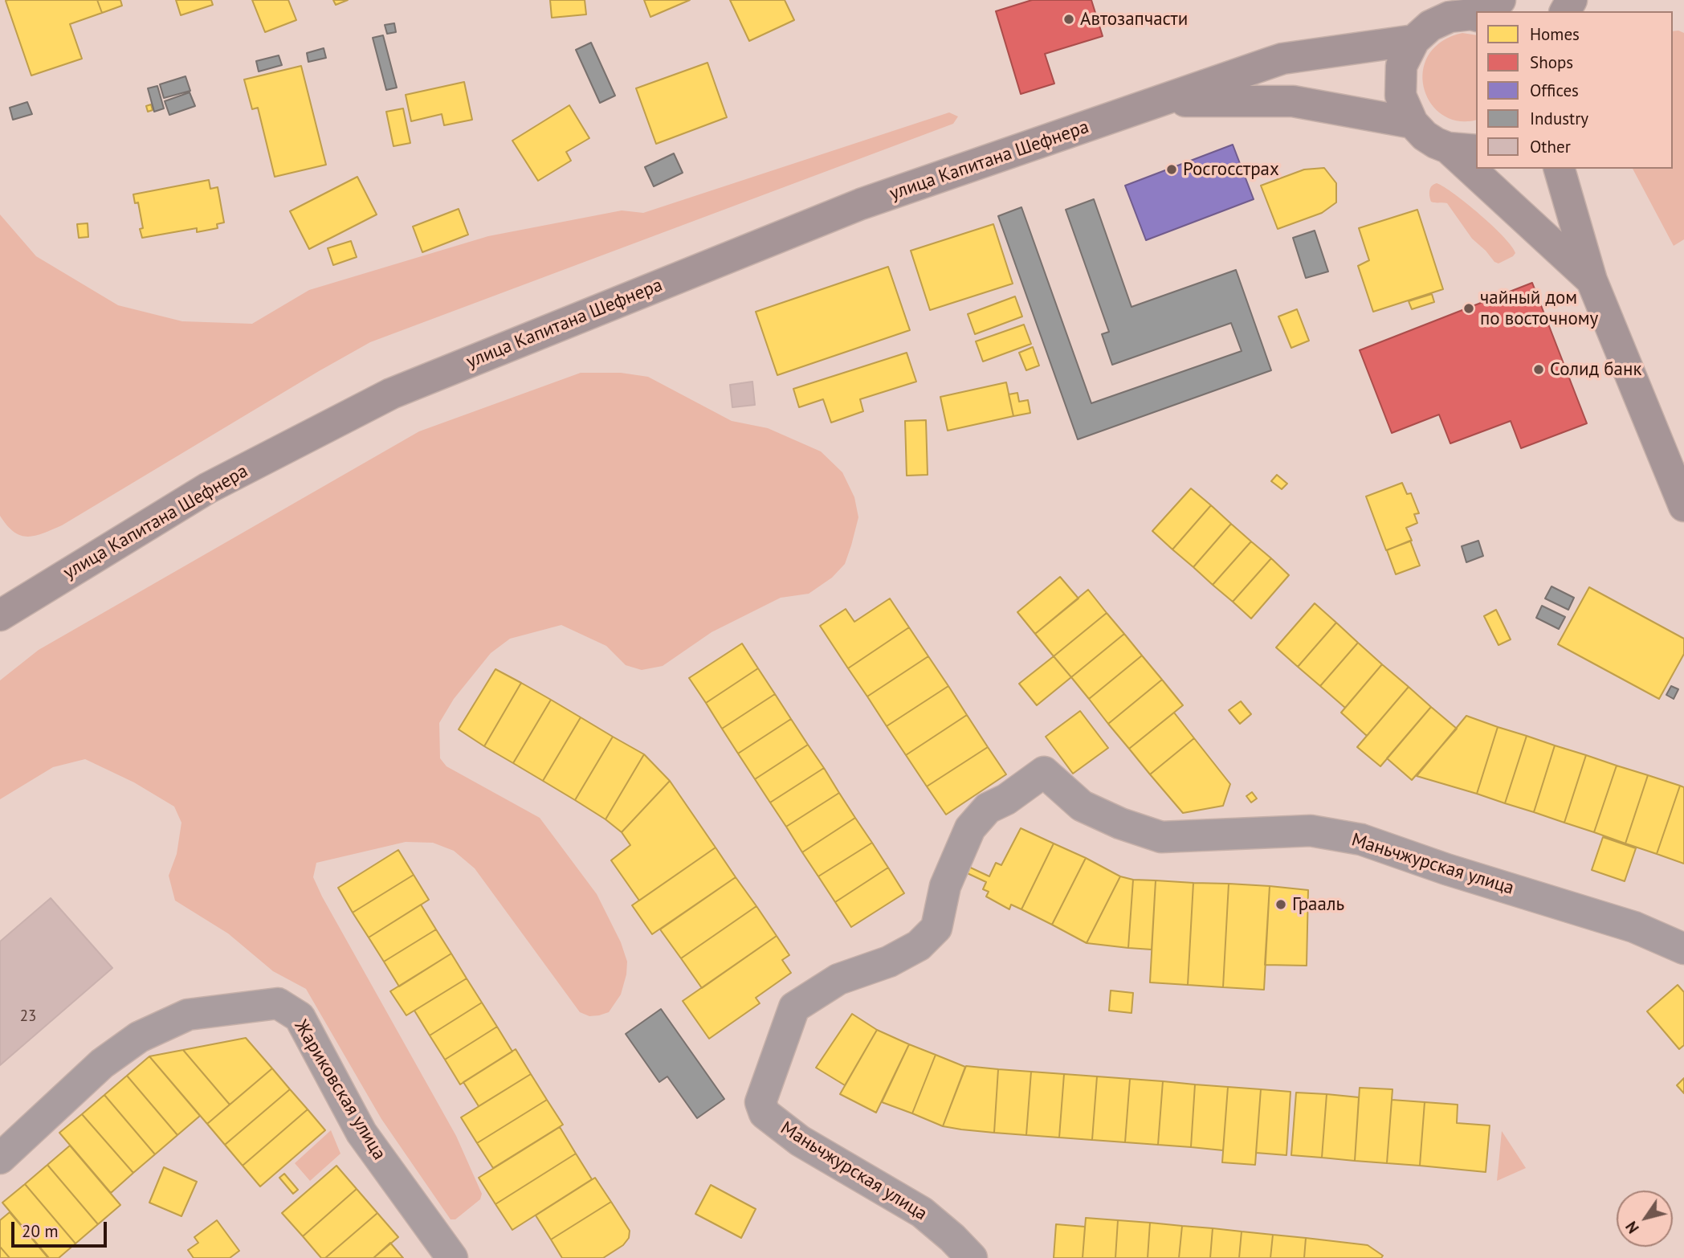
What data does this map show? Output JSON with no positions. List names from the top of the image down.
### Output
{
  "streets": {
    "main road": ["улица Капитана Шефнера"],
    "street": ["Маньчжурская улица", "Жариковская улица"]
  },
  "places": [
    "Автозапчасти",
    "Росгосстрах",
    "чайный дом по восточному",
    "Солид банк",
    "Грааль"
  ],
  "house_numbers": ["23"],
  "legend": [
    "Homes",
    "Shops",
    "Offices",
    "Industry",
    "Other"
  ],
  "scale_bar": "20 m",
  "north": "bottom left"
}
